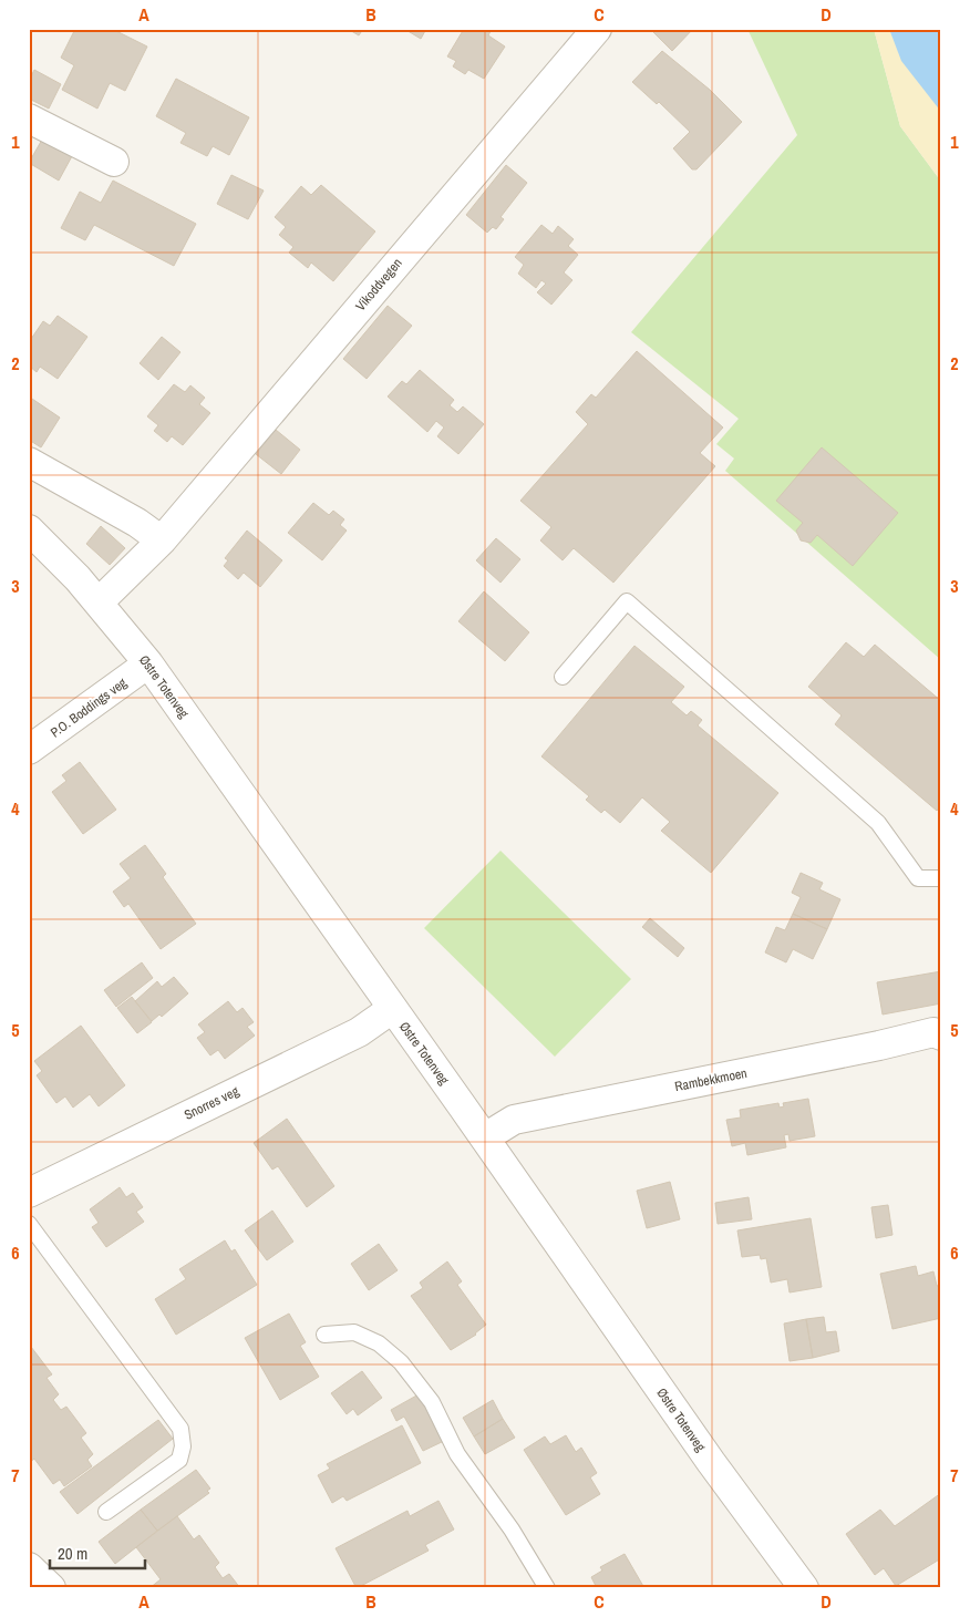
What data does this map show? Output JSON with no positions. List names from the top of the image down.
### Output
{
  "streets": {
    "street": [
      "Vikoddvegen",
      "Østre Totenveg",
      "P.O. Boddings veg",
      "Rambekkmoen",
      "Snorres veg"
    ]
  },
  "crossings": [
    ["Vikoddvegen", "Østre Totenveg"],
    ["Østre Totenveg", "P.O. Boddings veg"],
    ["Østre Totenveg", "Rambekkmoen"],
    ["Østre Totenveg", "Snorres veg"]
  ],
  "scale_bar": "20 m",
  "grid": {
    "columns": [
      "A",
      "B",
      "C",
      "D"
    ],
    "rows": [
      "1",
      "2",
      "3",
      "4",
      "5",
      "6",
      "7"
    ]
  }
}
